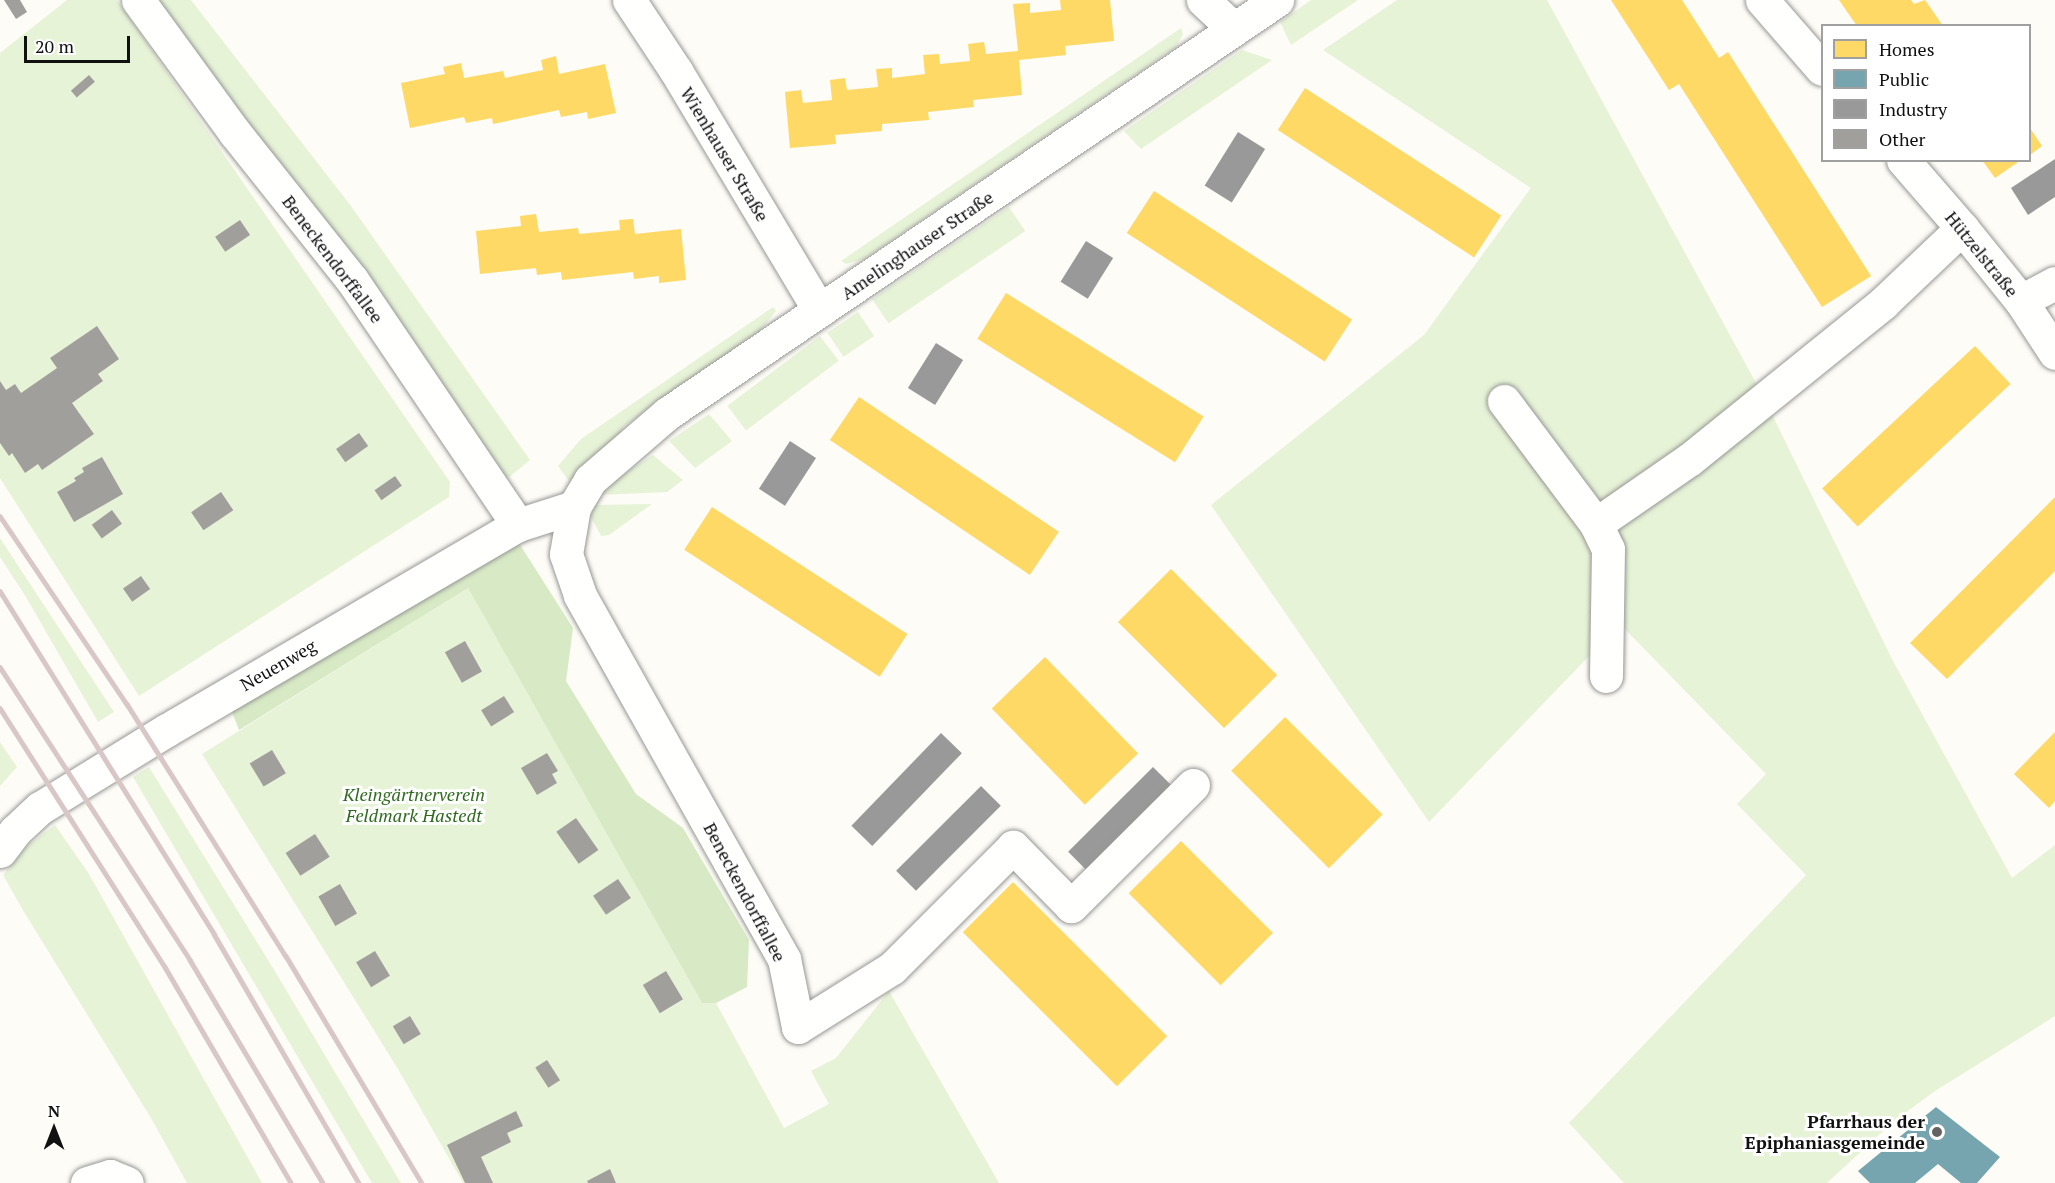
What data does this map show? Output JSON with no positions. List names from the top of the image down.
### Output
{
  "streets": {
    "street": [
      "Wienhauser Straße",
      "Amelinghauser Straße",
      "Hützelstraße",
      "Beneckendorffallee",
      "Neuenweg"
    ]
  },
  "crossings": [
    ["Wienhauser Straße", "Amelinghauser Straße"],
    ["Amelinghauser Straße", "Beneckendorffallee"],
    ["Amelinghauser Straße", "Neuenweg"],
    ["Beneckendorffallee", "Neuenweg"]
  ],
  "parks": ["Kleingärtnerverein Feldmark Hastedt"],
  "places": ["Pfarrhaus der Epiphaniasgemeinde"],
  "legend": [
    "Homes",
    "Public",
    "Industry",
    "Other"
  ],
  "scale_bar": "20 m",
  "north": "top"
}
